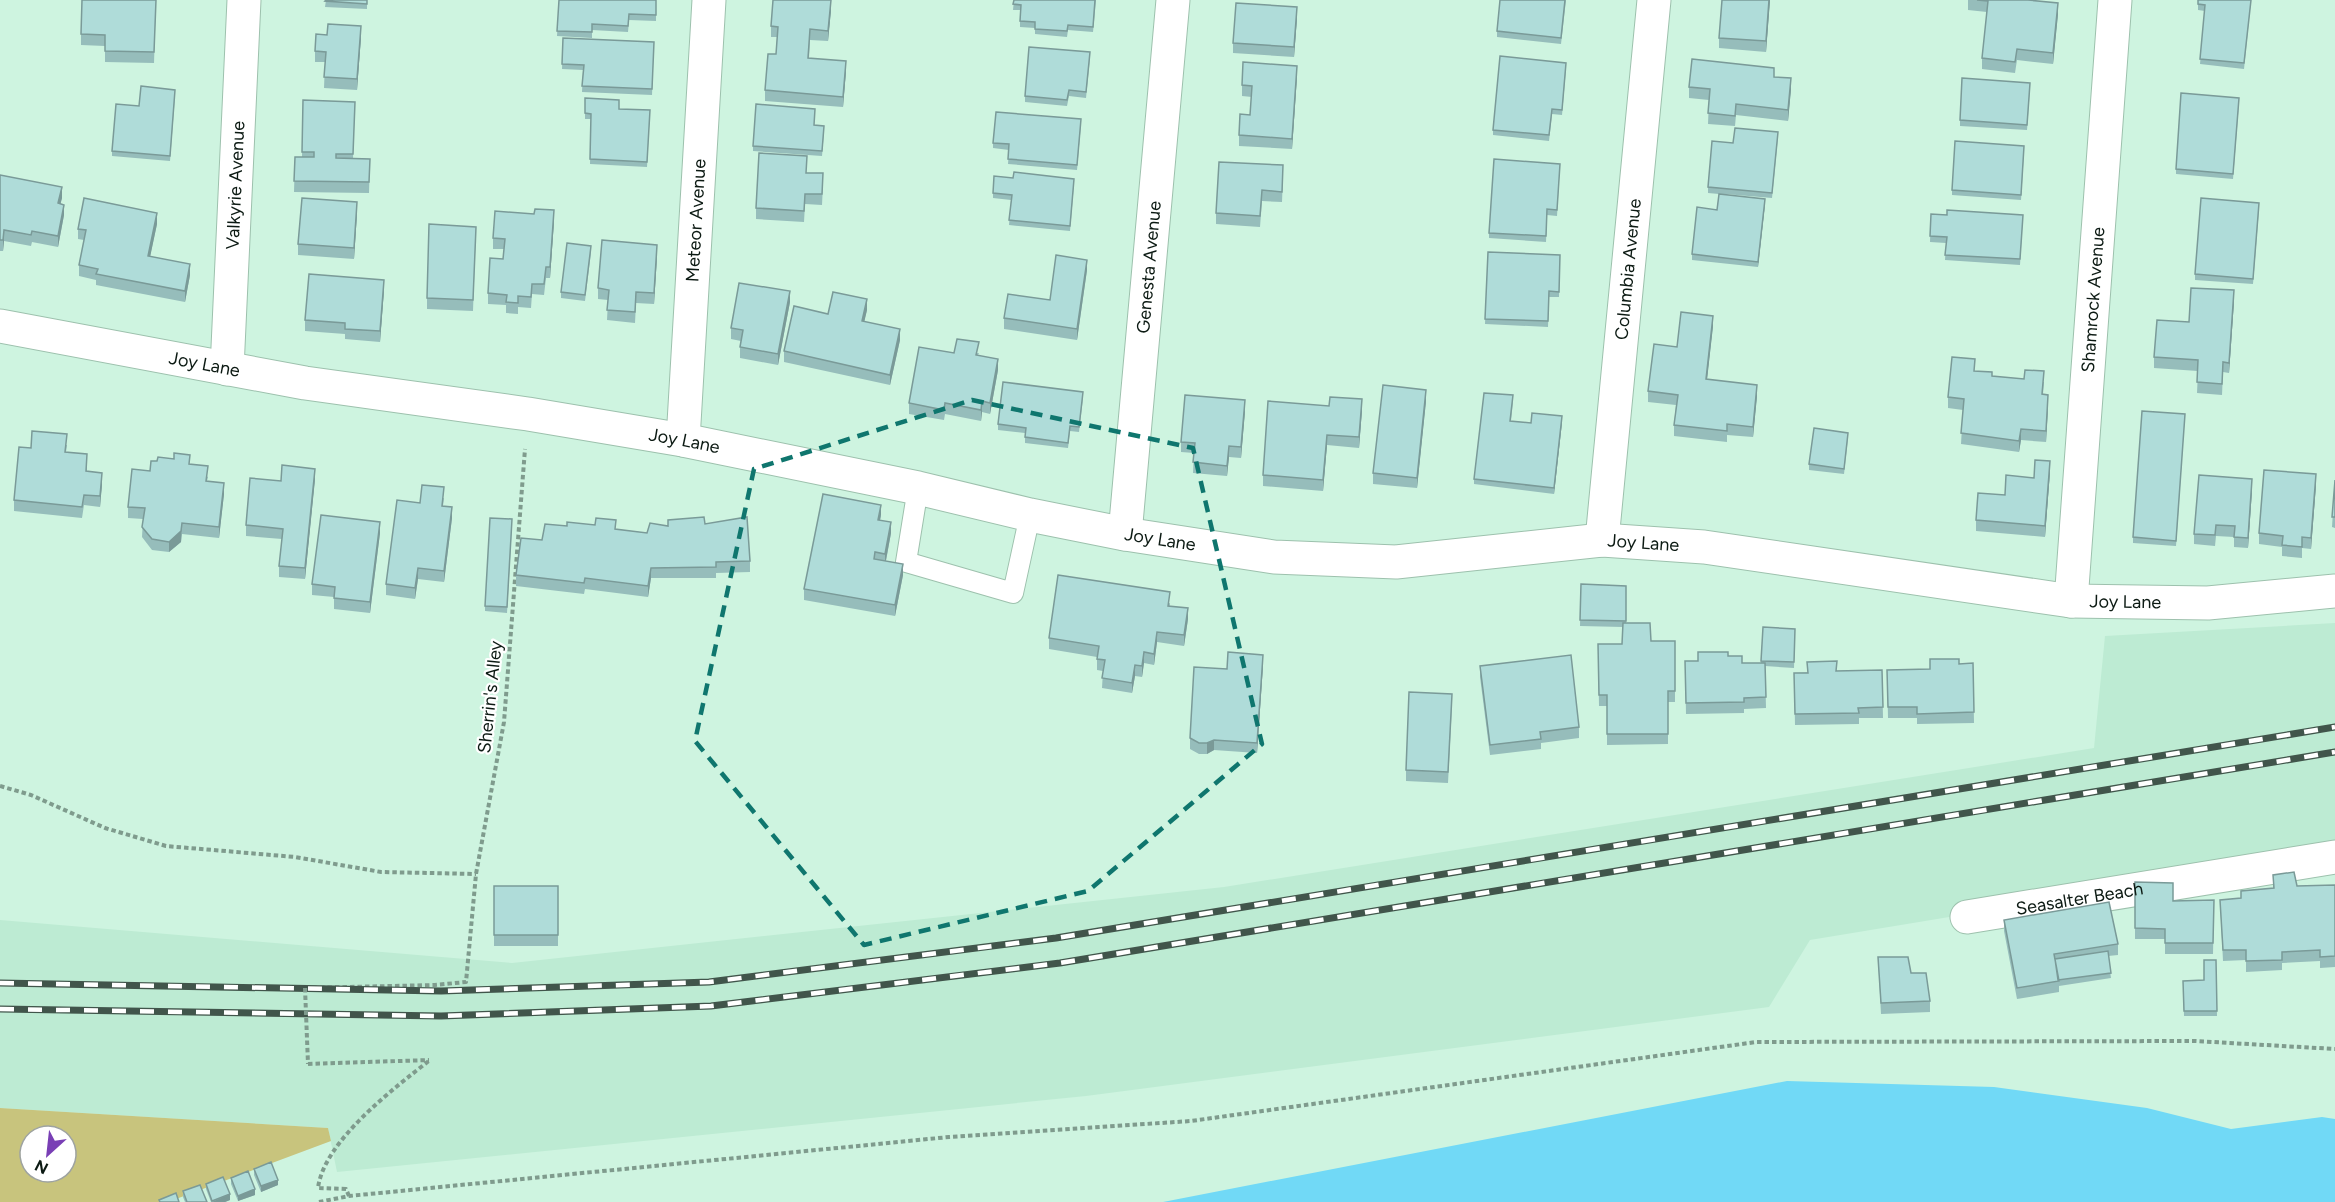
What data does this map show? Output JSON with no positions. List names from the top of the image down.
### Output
{
  "streets": {
    "street": [
      "Valkyrie Avenue",
      "Meteor Avenue",
      "Genesta Avenue",
      "Columbia Avenue",
      "Shamrock Avenue",
      "Joy Lane",
      "Seasalter Beach"
    ],
    "path": ["Sherrin's Alley"]
  },
  "crossings": [
    ["Valkyrie Avenue", "Joy Lane"],
    ["Meteor Avenue", "Joy Lane"],
    ["Genesta Avenue", "Joy Lane"],
    ["Columbia Avenue", "Joy Lane"],
    ["Shamrock Avenue", "Joy Lane"],
    ["Joy Lane", "Sherrin's Alley"]
  ],
  "north": "bottom left"
}
